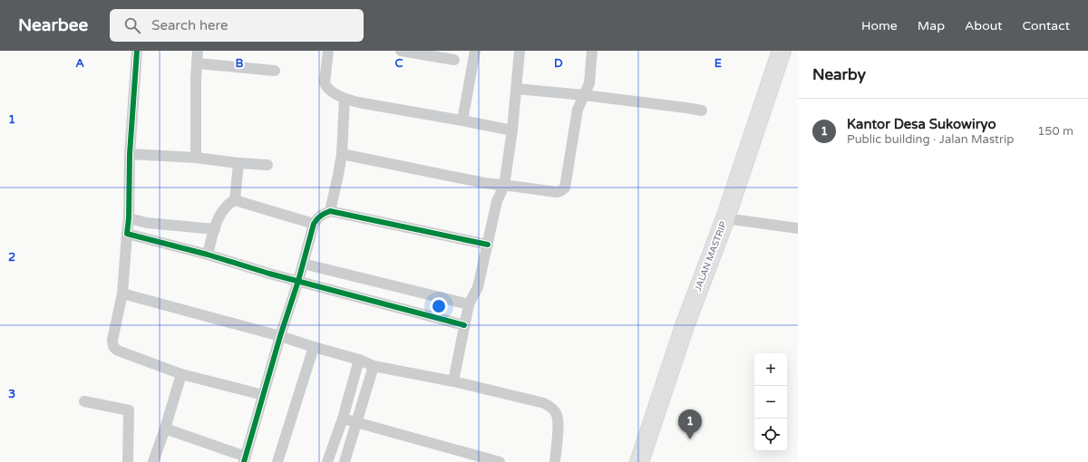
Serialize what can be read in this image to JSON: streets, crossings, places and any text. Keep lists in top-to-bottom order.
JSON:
{
  "streets": {
    "main road": ["JALAN MASTRIP"]
  },
  "page": {
    "header": "Nearbee",
    "search": "Search here",
    "nav": [
      "Home",
      "Map",
      "About",
      "Contact"
    ],
    "heading": "Nearby",
    "list": [
      {
        "mark": "1",
        "name": "Kantor Desa Sukowiryo",
        "note": "Public building · Jalan Mastrip",
        "value": "150 m"
      }
    ],
    "map_buttons": ["+", "−"],
    "pins": "1"
  },
  "grid": {
    "columns": [
      "A",
      "B",
      "C",
      "D",
      "E"
    ],
    "rows": ["1", "2", "3"]
  }
}
